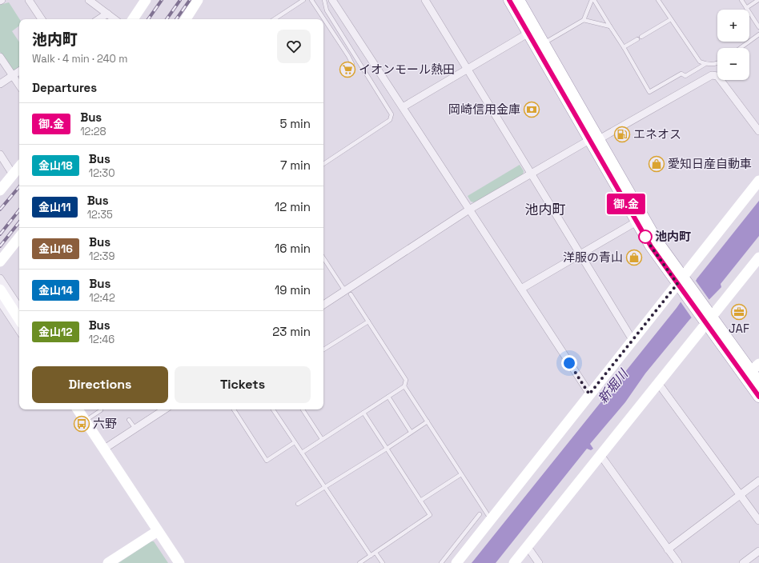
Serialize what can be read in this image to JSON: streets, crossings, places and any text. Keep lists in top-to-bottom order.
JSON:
{
  "districts": ["池内町"],
  "water": ["新堀川"],
  "places": {
    "supermarket": ["イオンモール熱田"],
    "bank": ["岡崎信用金庫"],
    "fuel station": ["エネオス"],
    "shop": ["愛知日産自動車", "洋服の青山"],
    "other": ["池内町"],
    "office": ["JAF"],
    "bus stop": ["六野"]
  },
  "lines": ["bus line 御.金"],
  "page": {
    "on_map": "御.金",
    "map_buttons": ["+", "−"],
    "heading": [
      ["池内町", "Walk · 4 min · 240 m"],
      "Departures"
    ],
    "list": [
      {
        "mark": "御.金",
        "name": "Bus",
        "note": "12:28",
        "value": "5 min"
      },
      {
        "mark": "金山18",
        "name": "Bus",
        "note": "12:30",
        "value": "7 min"
      },
      {
        "mark": "金山11",
        "name": "Bus",
        "note": "12:35",
        "value": "12 min"
      },
      {
        "mark": "金山16",
        "name": "Bus",
        "note": "12:39",
        "value": "16 min"
      },
      {
        "mark": "金山14",
        "name": "Bus",
        "note": "12:42",
        "value": "19 min"
      },
      {
        "mark": "金山12",
        "name": "Bus",
        "note": "12:46",
        "value": "23 min"
      }
    ],
    "buttons": ["Directions", "Tickets"]
  }
}
